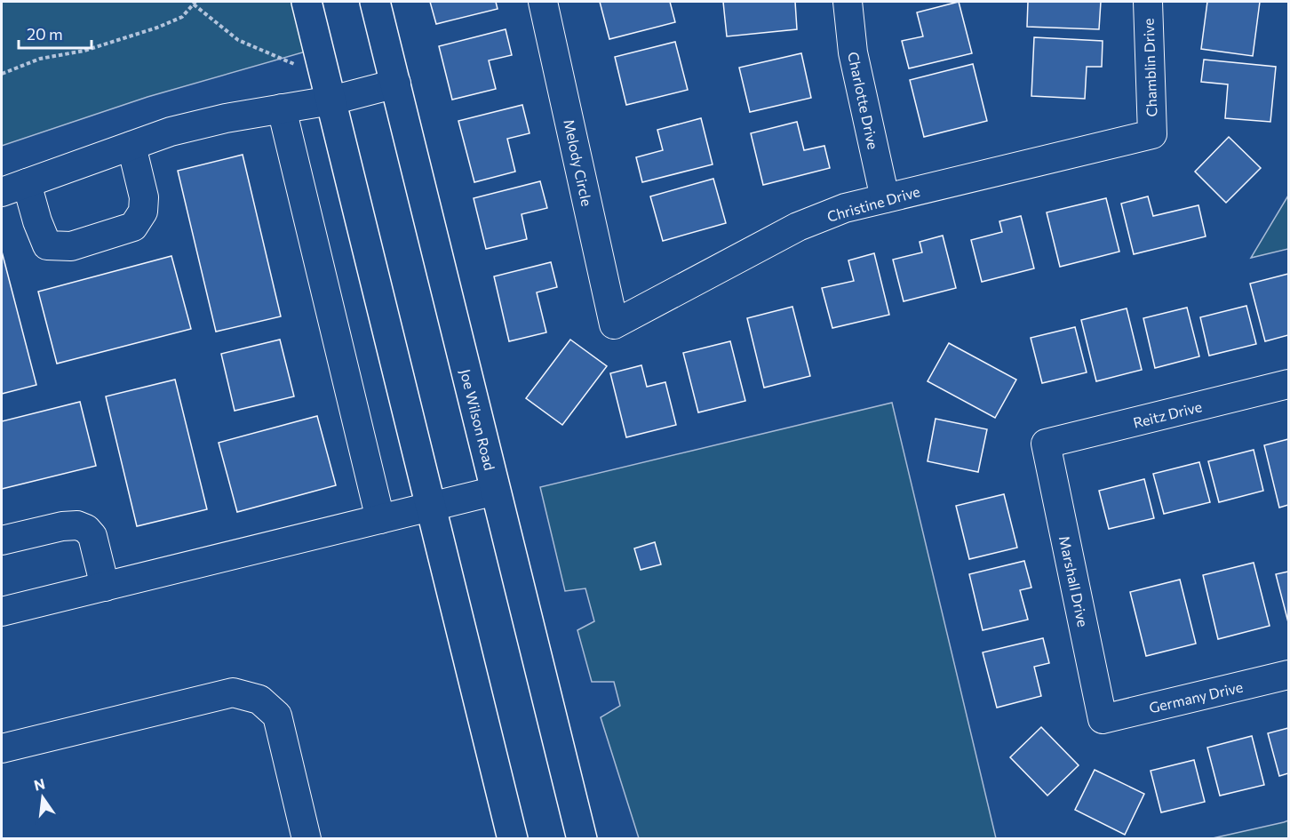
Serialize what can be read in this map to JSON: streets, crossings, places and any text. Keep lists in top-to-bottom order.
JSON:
{
  "streets": {
    "main road": ["Joe Wilson Road"],
    "street": [
      "Chamblin Drive",
      "Charlotte Drive",
      "Melody Circle",
      "Christine Drive",
      "Reitz Drive",
      "Marshall Drive",
      "Germany Drive"
    ]
  },
  "crossings": [
    ["Chamblin Drive", "Christine Drive"],
    ["Charlotte Drive", "Christine Drive"],
    ["Melody Circle", "Christine Drive"],
    ["Reitz Drive", "Marshall Drive"],
    ["Marshall Drive", "Germany Drive"]
  ],
  "scale_bar": "20 m",
  "north": "top"
}
